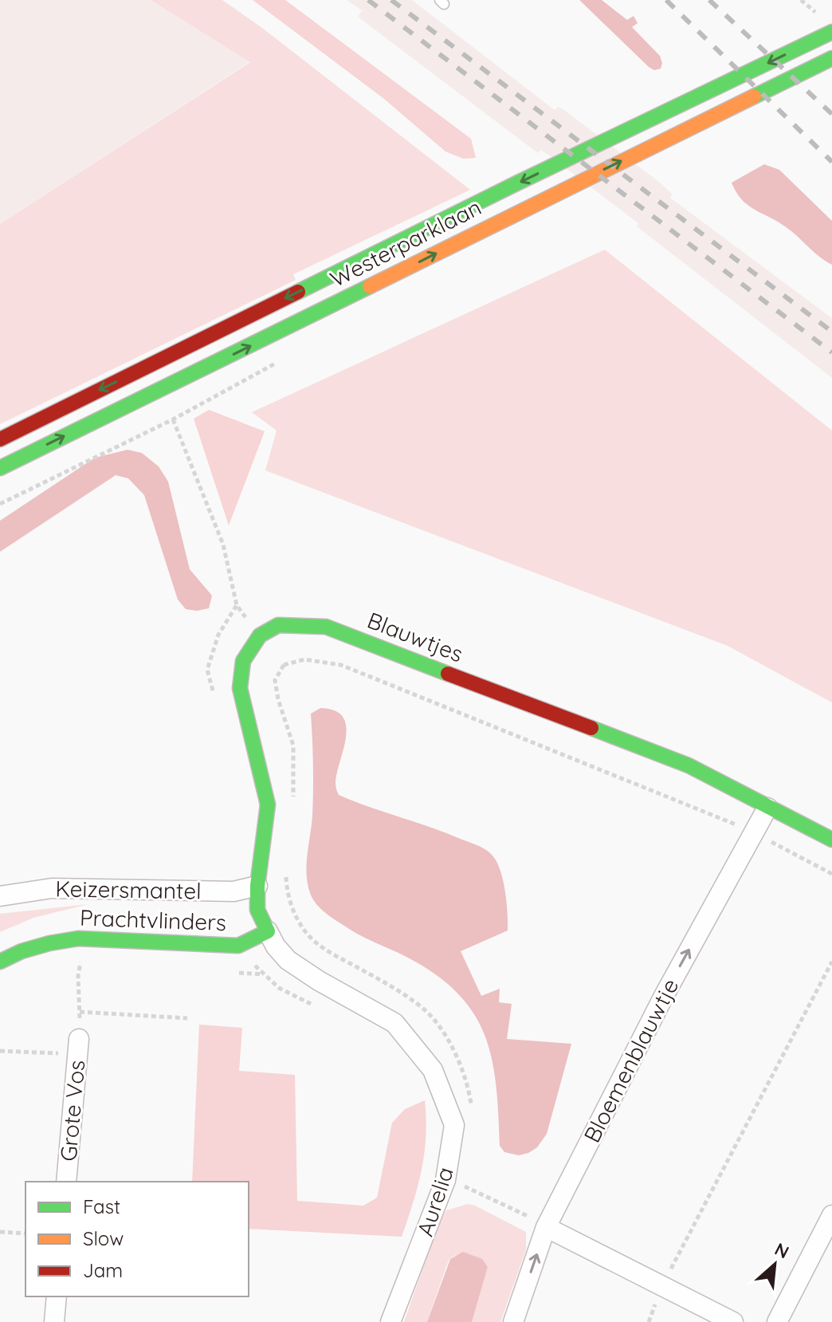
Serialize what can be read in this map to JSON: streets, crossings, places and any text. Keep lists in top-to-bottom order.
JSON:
{
  "streets": {
    "main road": ["Westerparklaan", "Blauwtjes", "Prachtvlinders"],
    "street": [
      "Keizersmantel",
      "Bloemenblauwtje",
      "Grote Vos",
      "Aurelia"
    ]
  },
  "crossings": [
    ["Blauwtjes", "Bloemenblauwtje"],
    ["Prachtvlinders", "Aurelia"]
  ],
  "one_way": ["Bloemenblauwtje"],
  "legend": ["Fast", "Slow", "Jam"],
  "north": "top right"
}
